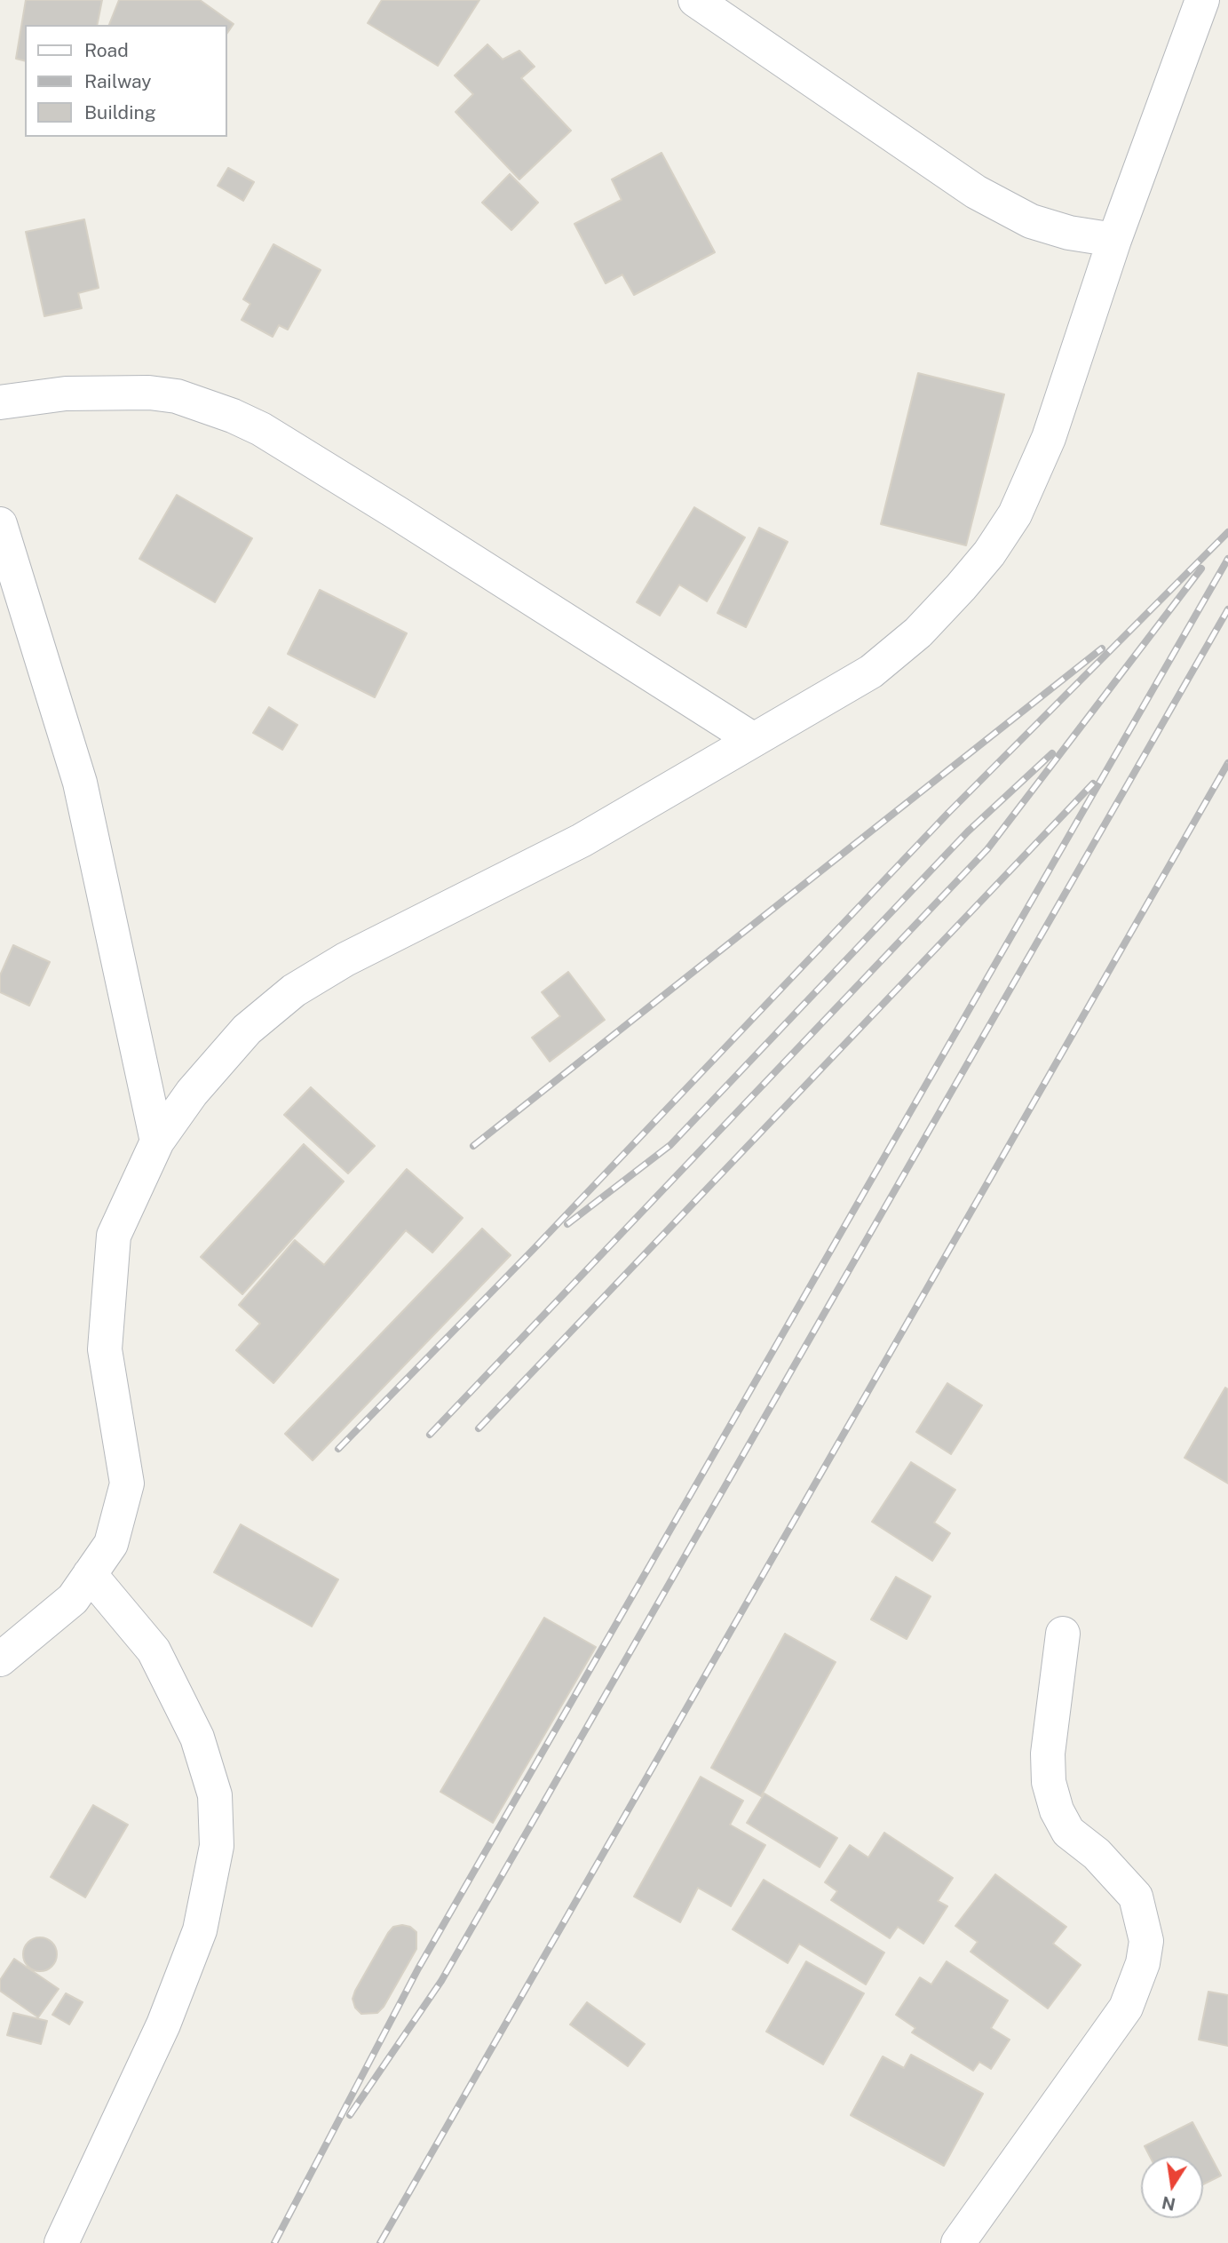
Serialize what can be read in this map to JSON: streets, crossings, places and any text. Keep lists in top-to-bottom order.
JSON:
{
  "legend": ["Road", "Railway", "Building"],
  "north": "bottom"
}
